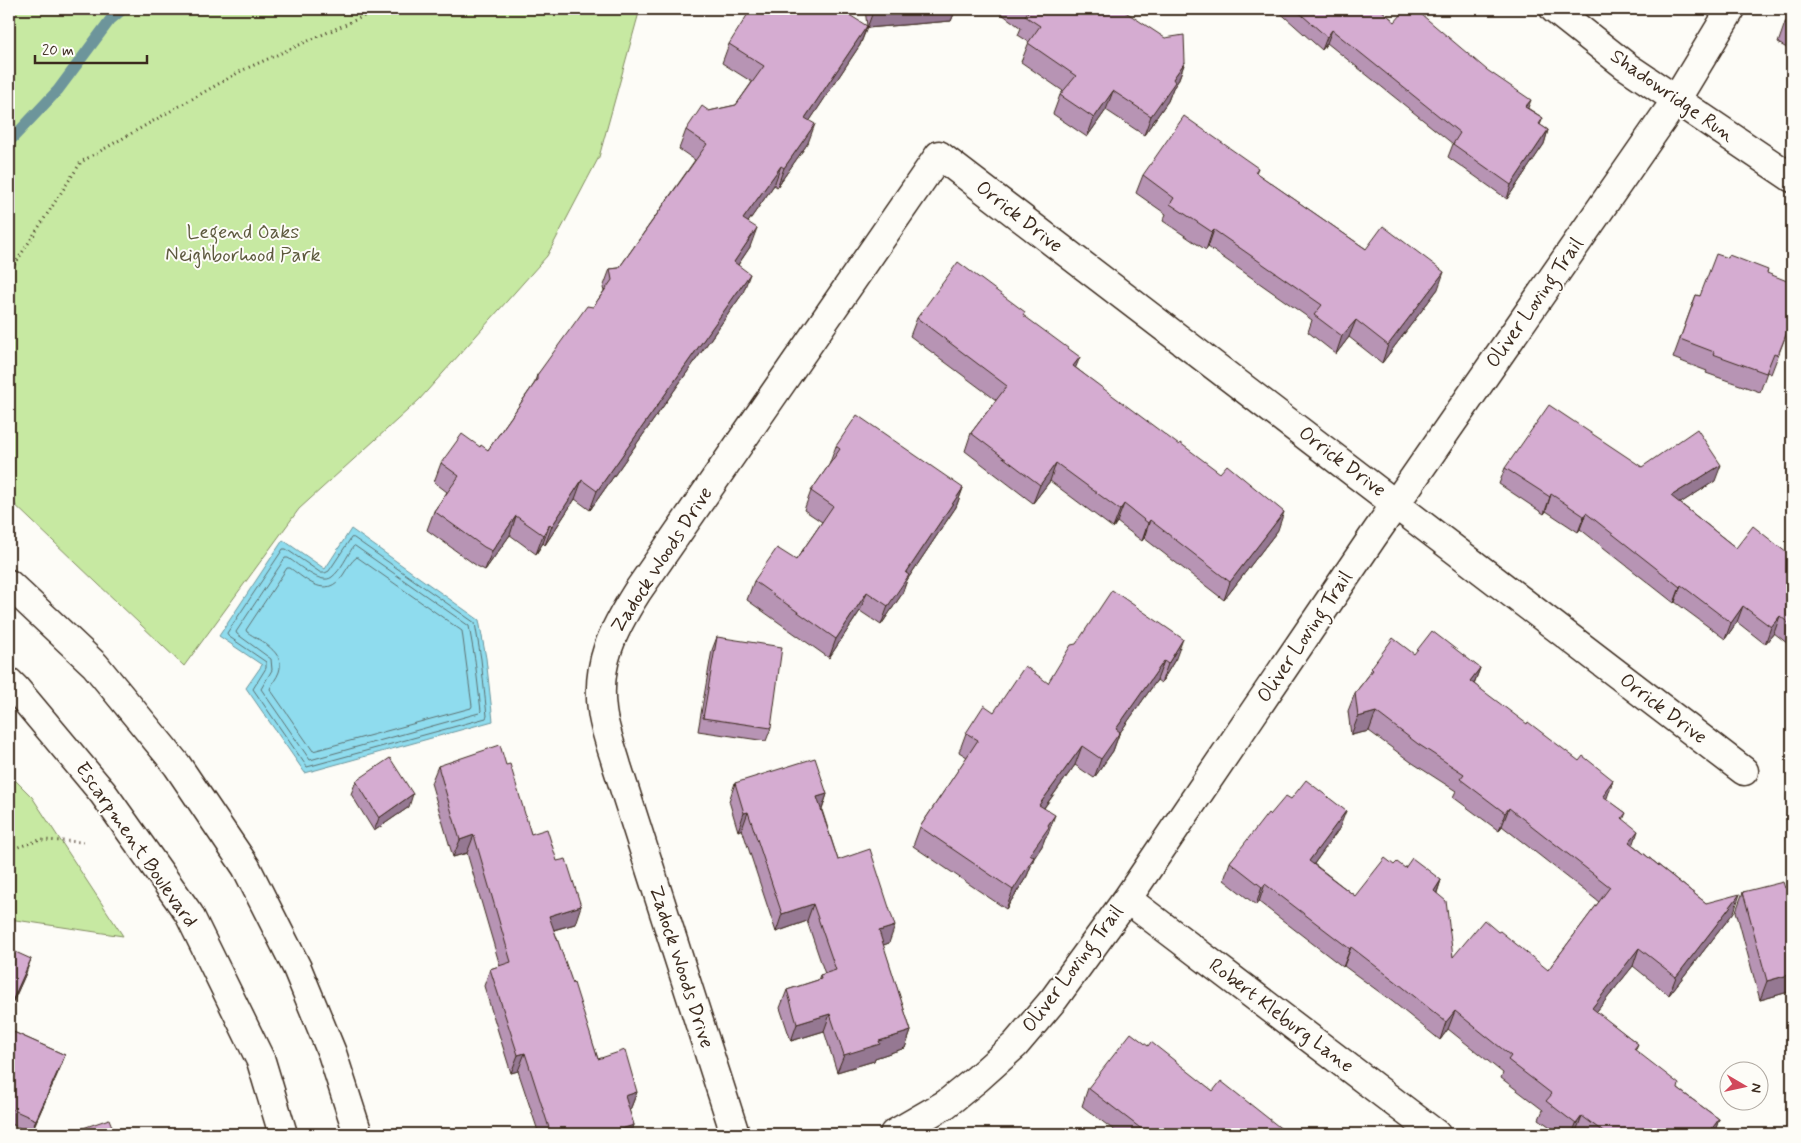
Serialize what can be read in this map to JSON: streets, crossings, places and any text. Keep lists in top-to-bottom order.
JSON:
{
  "streets": {
    "street": [
      "Shadowridge Run",
      "Orrick Drive",
      "Oliver Loving Trail",
      "Zadock Woods Drive",
      "Escarpment Boulevard",
      "Robert Kleburg Lane"
    ]
  },
  "crossings": [
    ["Shadowridge Run", "Oliver Loving Trail"],
    ["Orrick Drive", "Oliver Loving Trail"],
    ["Orrick Drive", "Zadock Woods Drive"],
    ["Oliver Loving Trail", "Robert Kleburg Lane"]
  ],
  "parks": ["Legend Oaks Neighborhood Park"],
  "scale_bar": "20 m",
  "north": "right"
}
